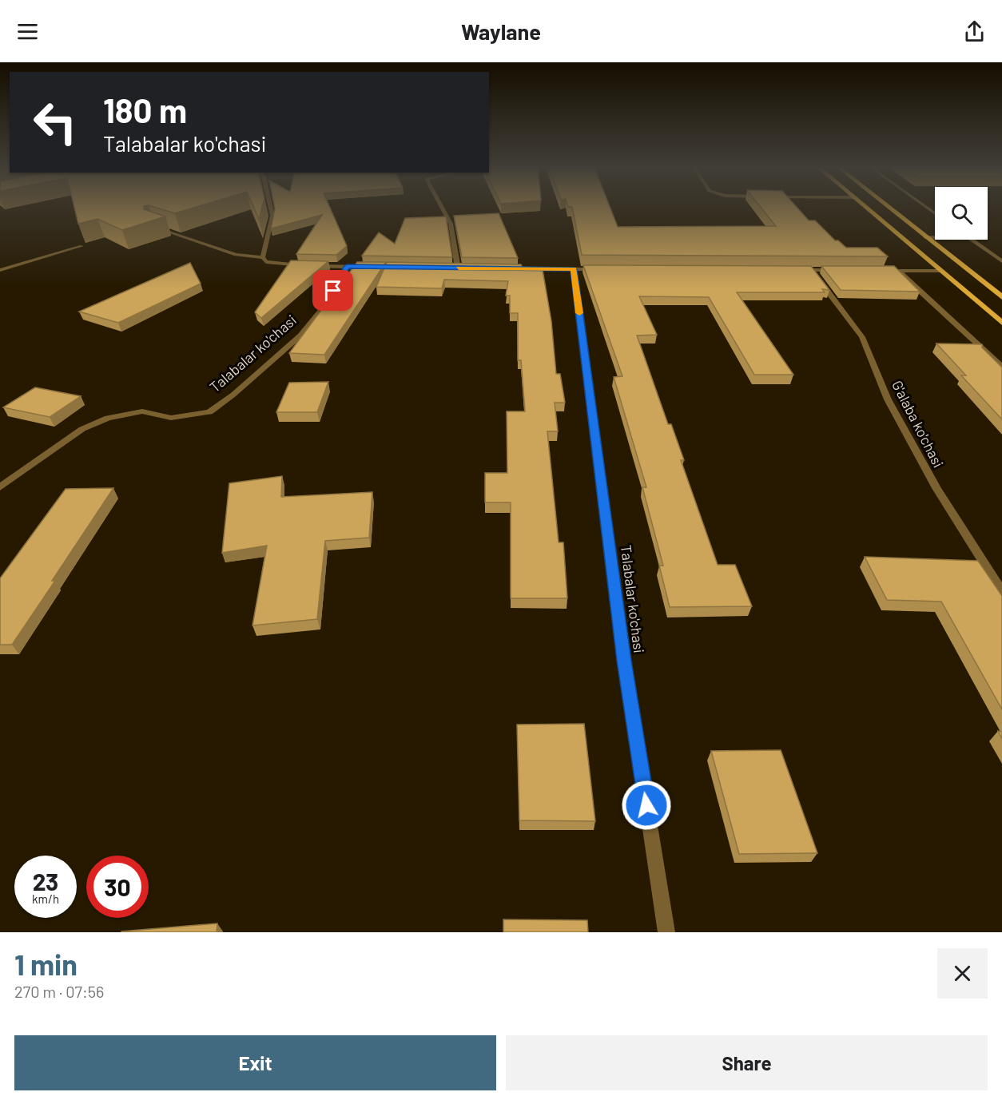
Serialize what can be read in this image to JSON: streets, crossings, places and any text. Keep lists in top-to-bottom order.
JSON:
{
  "streets": {
    "street": ["Talabalar ko'chasi", "G'alaba ko'chasi"]
  },
  "page": {
    "header": "Waylane",
    "turn": ["180 m", "Talabalar ko'chasi"],
    "speed": "23 km/h",
    "limit": "30",
    "heading": ["1 min", "270 m · 07:56"],
    "buttons": ["Exit", "Share"]
  }
}
